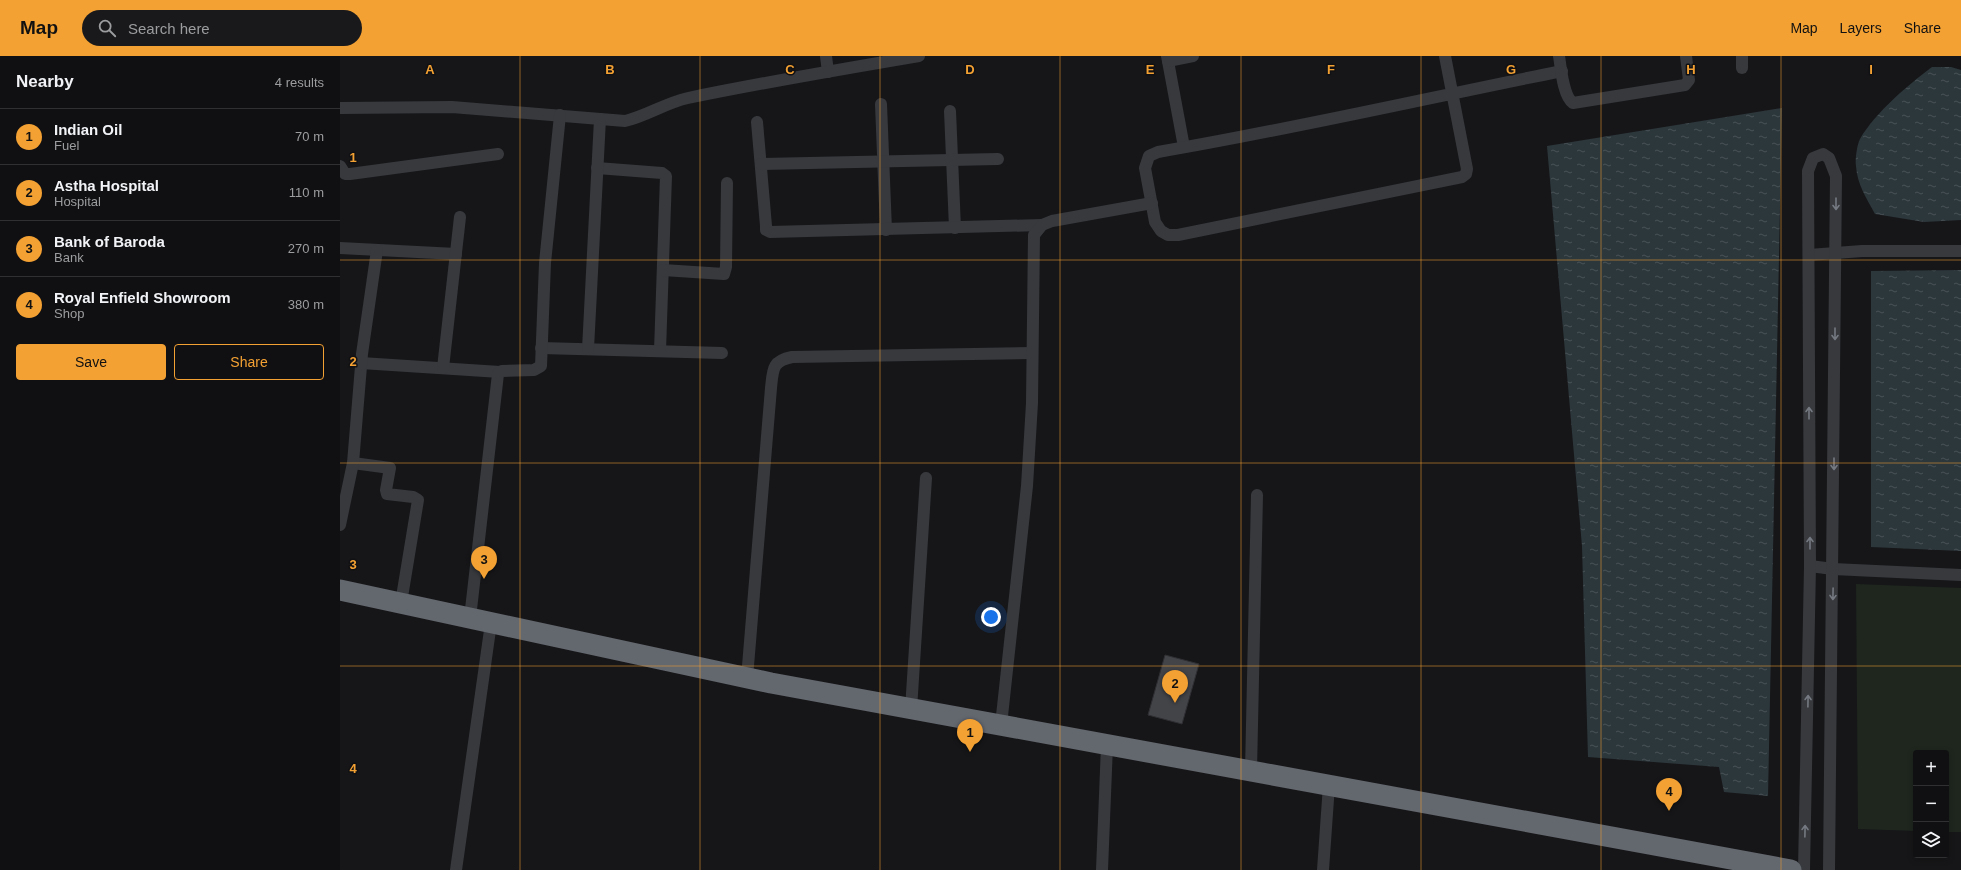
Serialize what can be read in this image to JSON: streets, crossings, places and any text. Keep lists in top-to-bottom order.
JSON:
{
  "page": {
    "header": "Map",
    "search": "Search here",
    "nav": ["Map", "Layers", "Share"],
    "heading": ["Nearby", "4 results"],
    "list": [
      {
        "mark": "1",
        "name": "Indian Oil",
        "note": "Fuel",
        "value": "70 m"
      },
      {
        "mark": "2",
        "name": "Astha Hospital",
        "note": "Hospital",
        "value": "110 m"
      },
      {
        "mark": "3",
        "name": "Bank of Baroda",
        "note": "Bank",
        "value": "270 m"
      },
      {
        "mark": "4",
        "name": "Royal Enfield Showroom",
        "note": "Shop",
        "value": "380 m"
      }
    ],
    "buttons": ["Save", "Share"],
    "pins": [
      "3",
      "2",
      "1",
      "4"
    ],
    "map_buttons": ["+", "−"]
  },
  "grid": {
    "columns": [
      "A",
      "B",
      "C",
      "D",
      "E",
      "F",
      "G",
      "H",
      "I"
    ],
    "rows": [
      "1",
      "2",
      "3",
      "4"
    ]
  }
}
